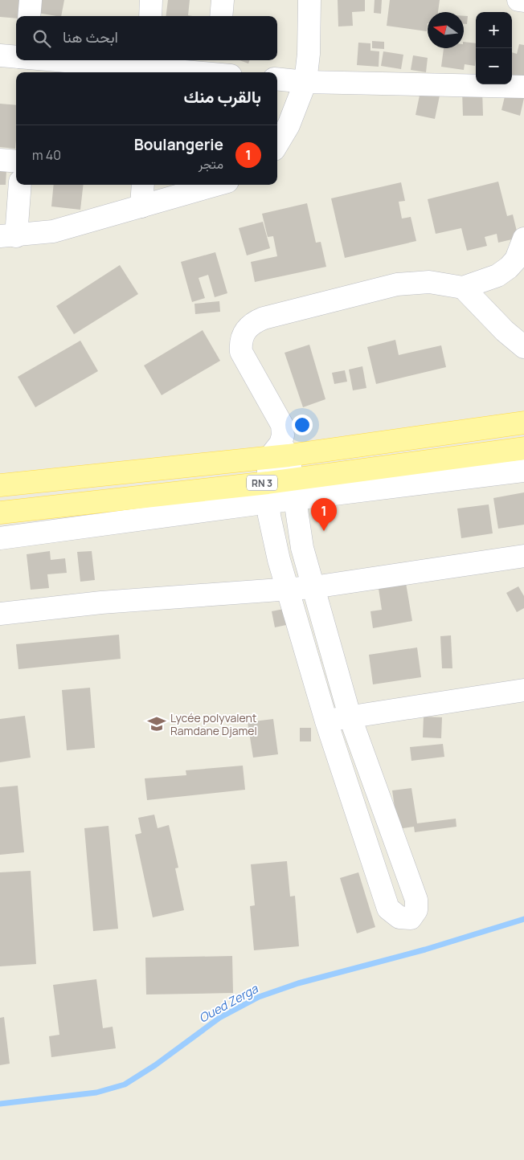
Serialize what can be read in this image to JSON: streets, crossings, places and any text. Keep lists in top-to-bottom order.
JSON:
{
  "streets": {
    "main road": ["RN 3"]
  },
  "water": ["Oued Zerga"],
  "places": {
    "school or university": ["Lycée polyvalent Ramdane Djamel"]
  },
  "north": "left",
  "page": {
    "map_buttons": ["+", "−"],
    "search": "ابحث هنا",
    "heading": "بالقرب منك",
    "list": [
      {
        "mark": "1",
        "name": "Boulangerie",
        "note": "متجر",
        "value": "40 m"
      }
    ],
    "pins": "1"
  }
}
